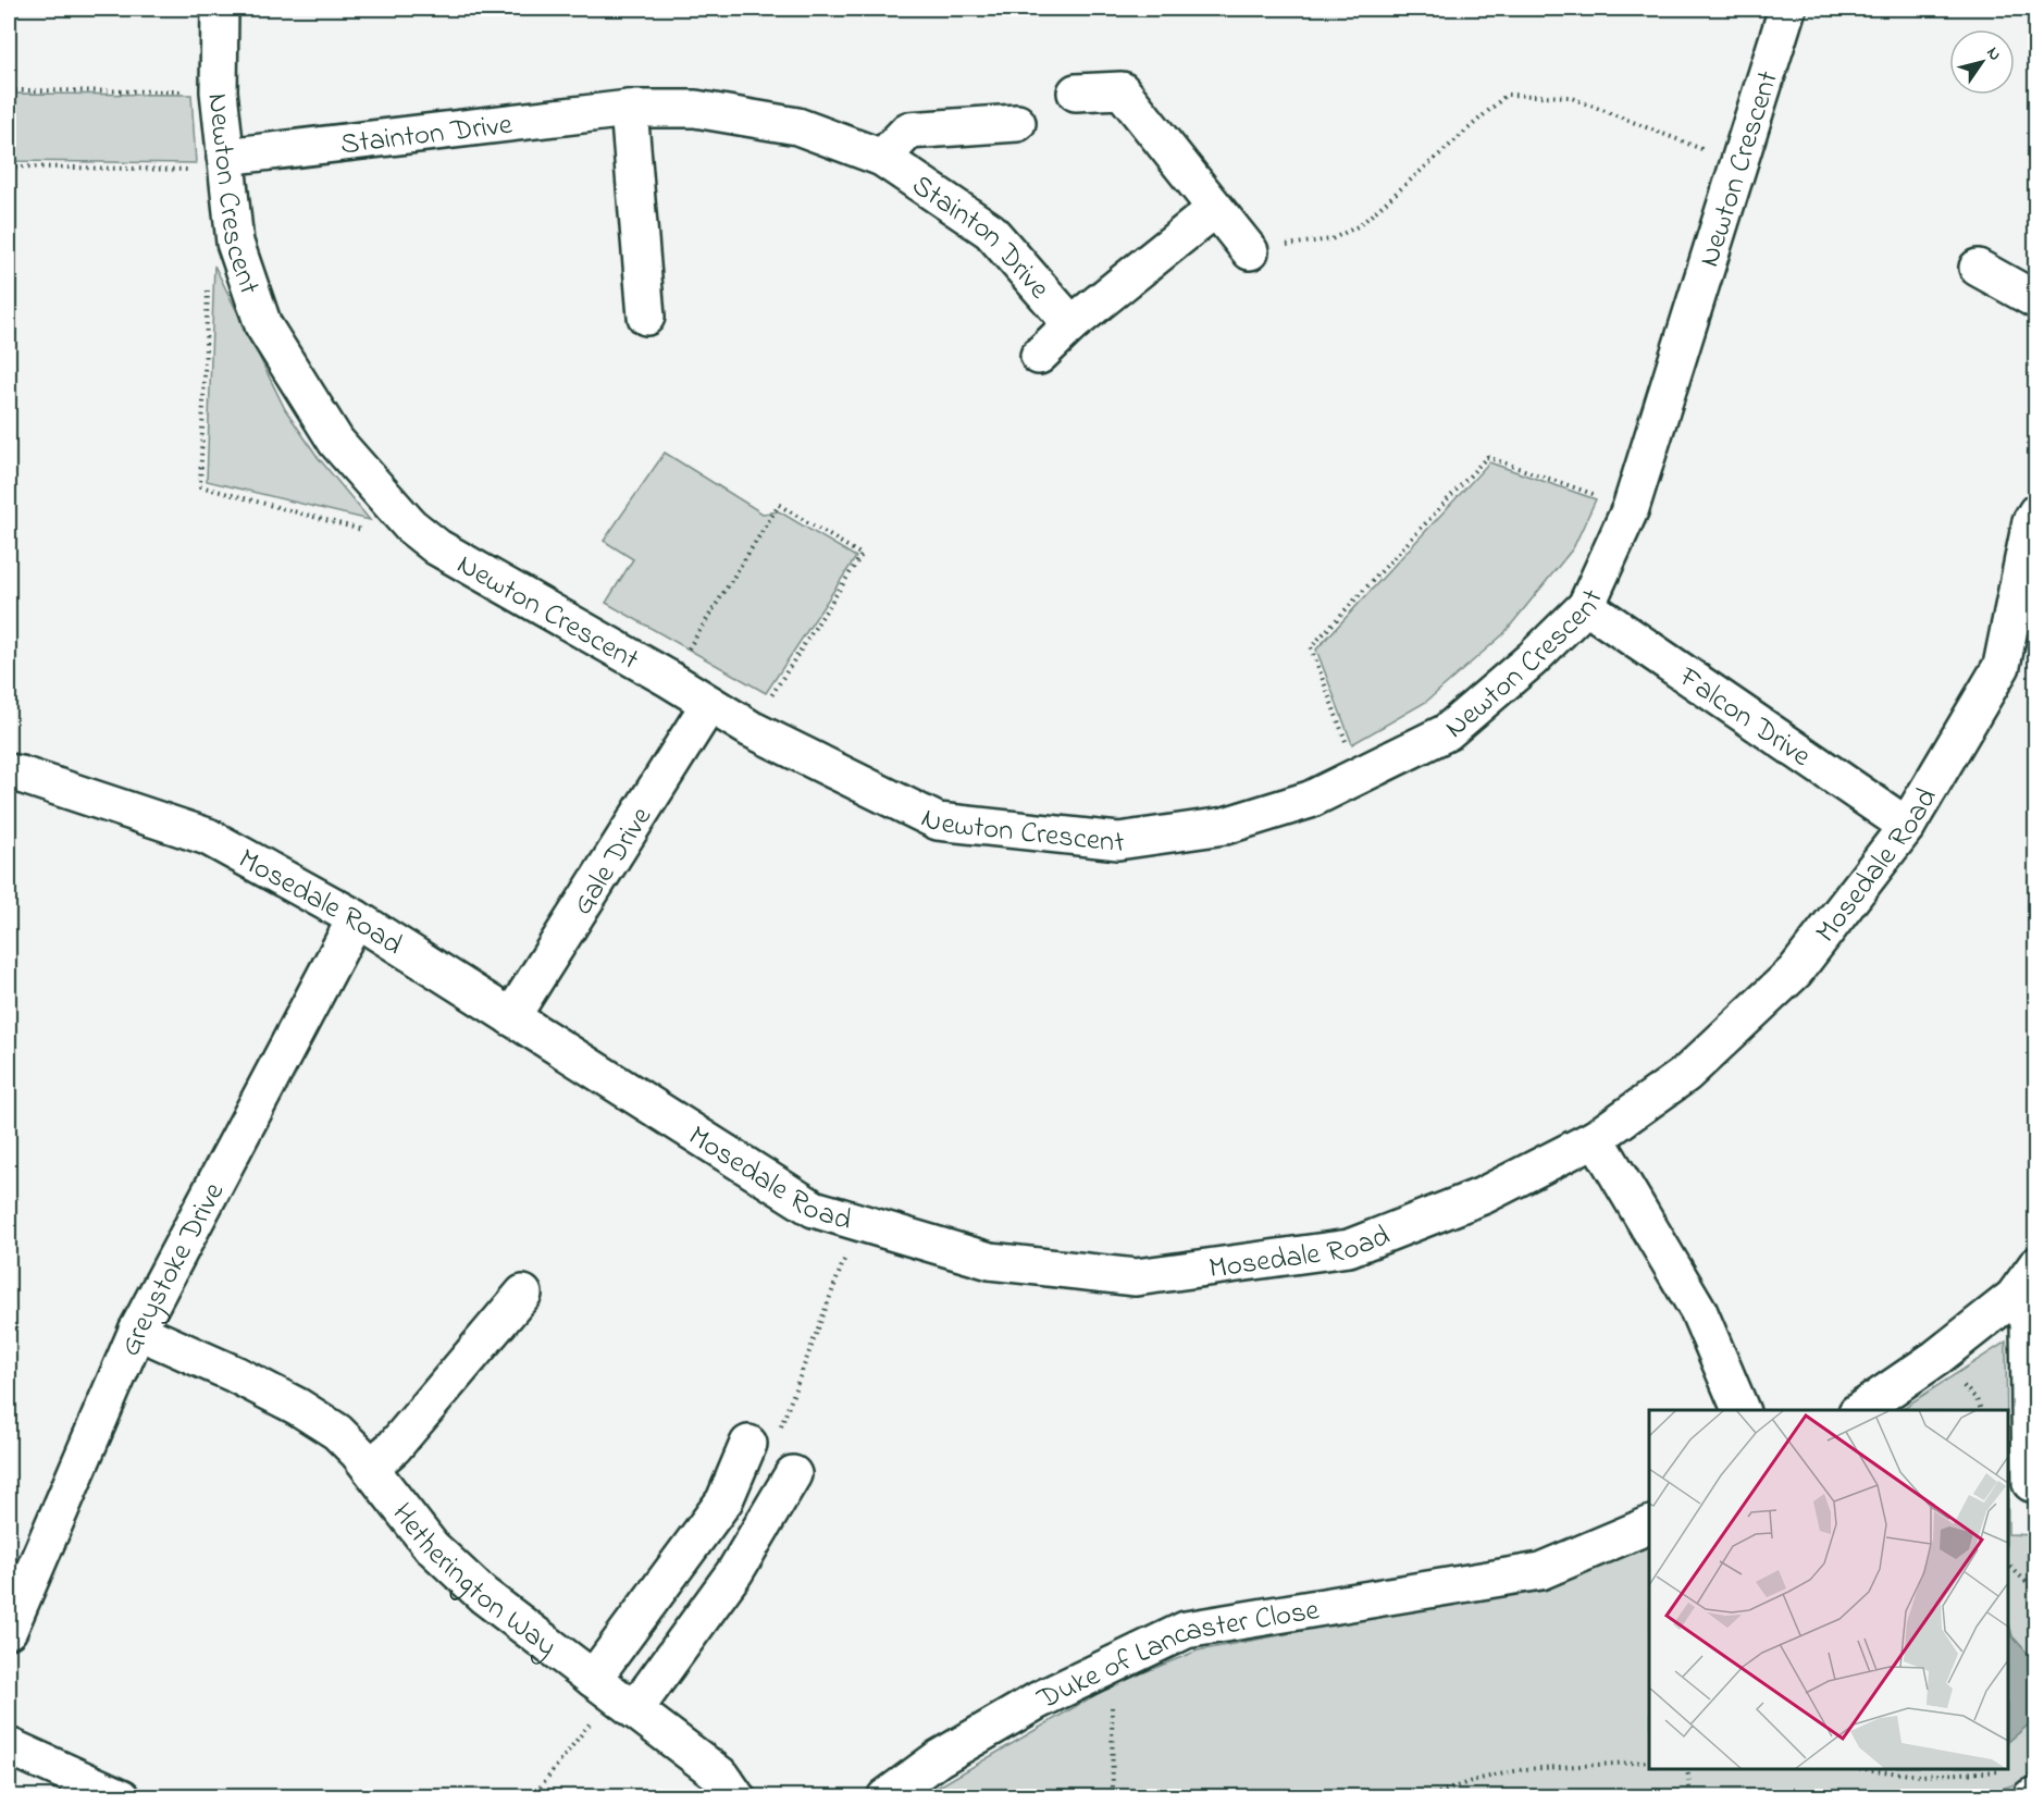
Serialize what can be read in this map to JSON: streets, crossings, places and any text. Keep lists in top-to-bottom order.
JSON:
{
  "streets": {
    "street": [
      "Stainton Drive",
      "Newton Crescent",
      "Falcon Drive",
      "Gale Drive",
      "Mosedale Road",
      "Greystoke Drive",
      "Hetherington Way",
      "Duke of Lancaster Close"
    ]
  },
  "crossings": [
    ["Stainton Drive", "Newton Crescent"],
    ["Newton Crescent", "Falcon Drive"],
    ["Newton Crescent", "Gale Drive"],
    ["Falcon Drive", "Mosedale Road"],
    ["Gale Drive", "Mosedale Road"],
    ["Mosedale Road", "Greystoke Drive"],
    ["Greystoke Drive", "Hetherington Way"]
  ],
  "north": "top right"
}
